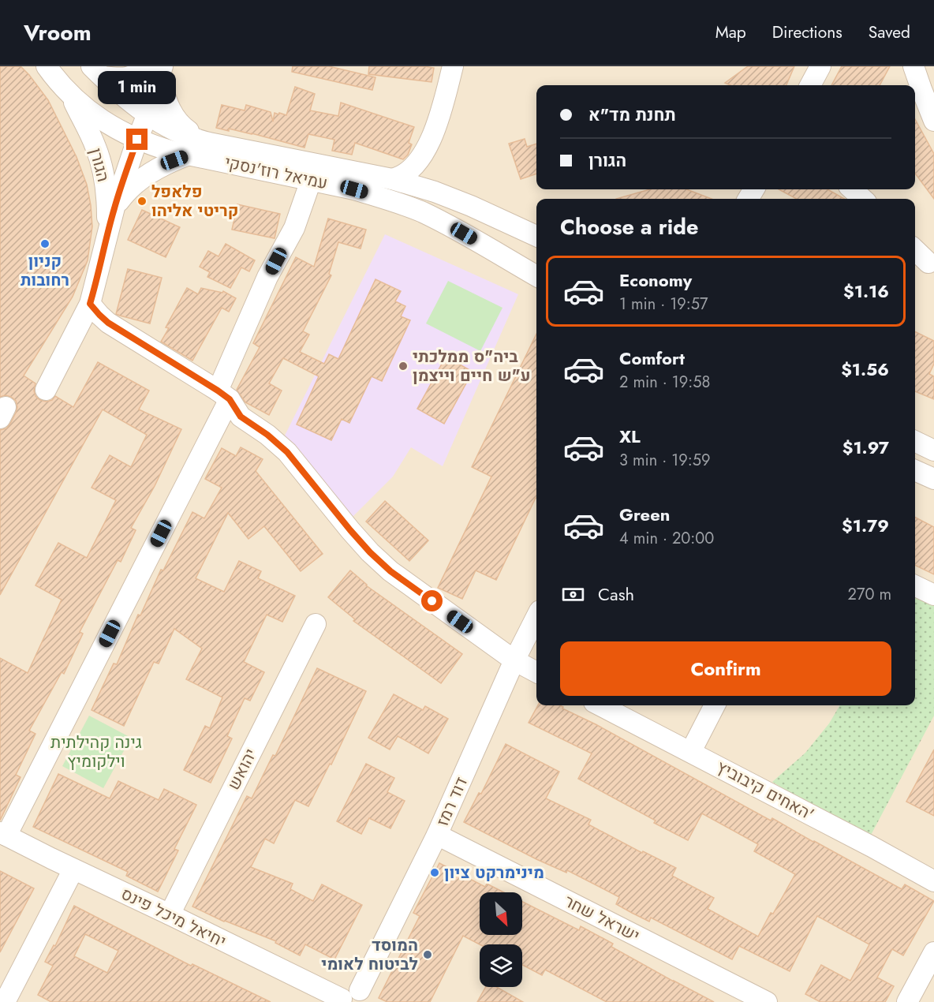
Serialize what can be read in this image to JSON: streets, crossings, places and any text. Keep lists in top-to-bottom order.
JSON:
{
  "streets": {
    "street": [
      "הגורן",
      "עמיאל רוז'נסקי",
      "יהואש",
      "האחים קיבוביץ'",
      "דוד רמז",
      "יחיאל מיכל פינס",
      "ישראל שחר"
    ]
  },
  "crossings": [
    ["הגורן", "עמיאל רוז'נסקי"],
    ["יהואש", "יחיאל מיכל פינס"],
    ["דוד רמז", "ישראל שחר"]
  ],
  "parks": ["גינה קהילתית וילקומיץ"],
  "places": [
    "פלאפל קריטי אליהו",
    "קניון רחובות",
    "ביה\"ס ממלכתי ע\"ש חיים וייצמן",
    "מינימרקט ציון",
    "המוסד לביטוח לאומי"
  ],
  "north": "bottom right",
  "page": {
    "header": "Vroom",
    "nav": ["Map", "Directions", "Saved"],
    "bubble": "1 min",
    "banner": ["תחנת מד\"א", "הגורן"],
    "heading": "Choose a ride",
    "list": [
      {
        "name": "Economy",
        "note": "1 min · 19:57",
        "value": "$1.16"
      },
      {
        "name": "Comfort",
        "note": "2 min · 19:58",
        "value": "$1.56"
      },
      {
        "name": "XL",
        "note": "3 min · 19:59",
        "value": "$1.97"
      },
      {
        "name": "Green",
        "note": "4 min · 20:00",
        "value": "$1.79"
      }
    ],
    "pay": ["Cash", "270 m"],
    "buttons": "Confirm"
  }
}
